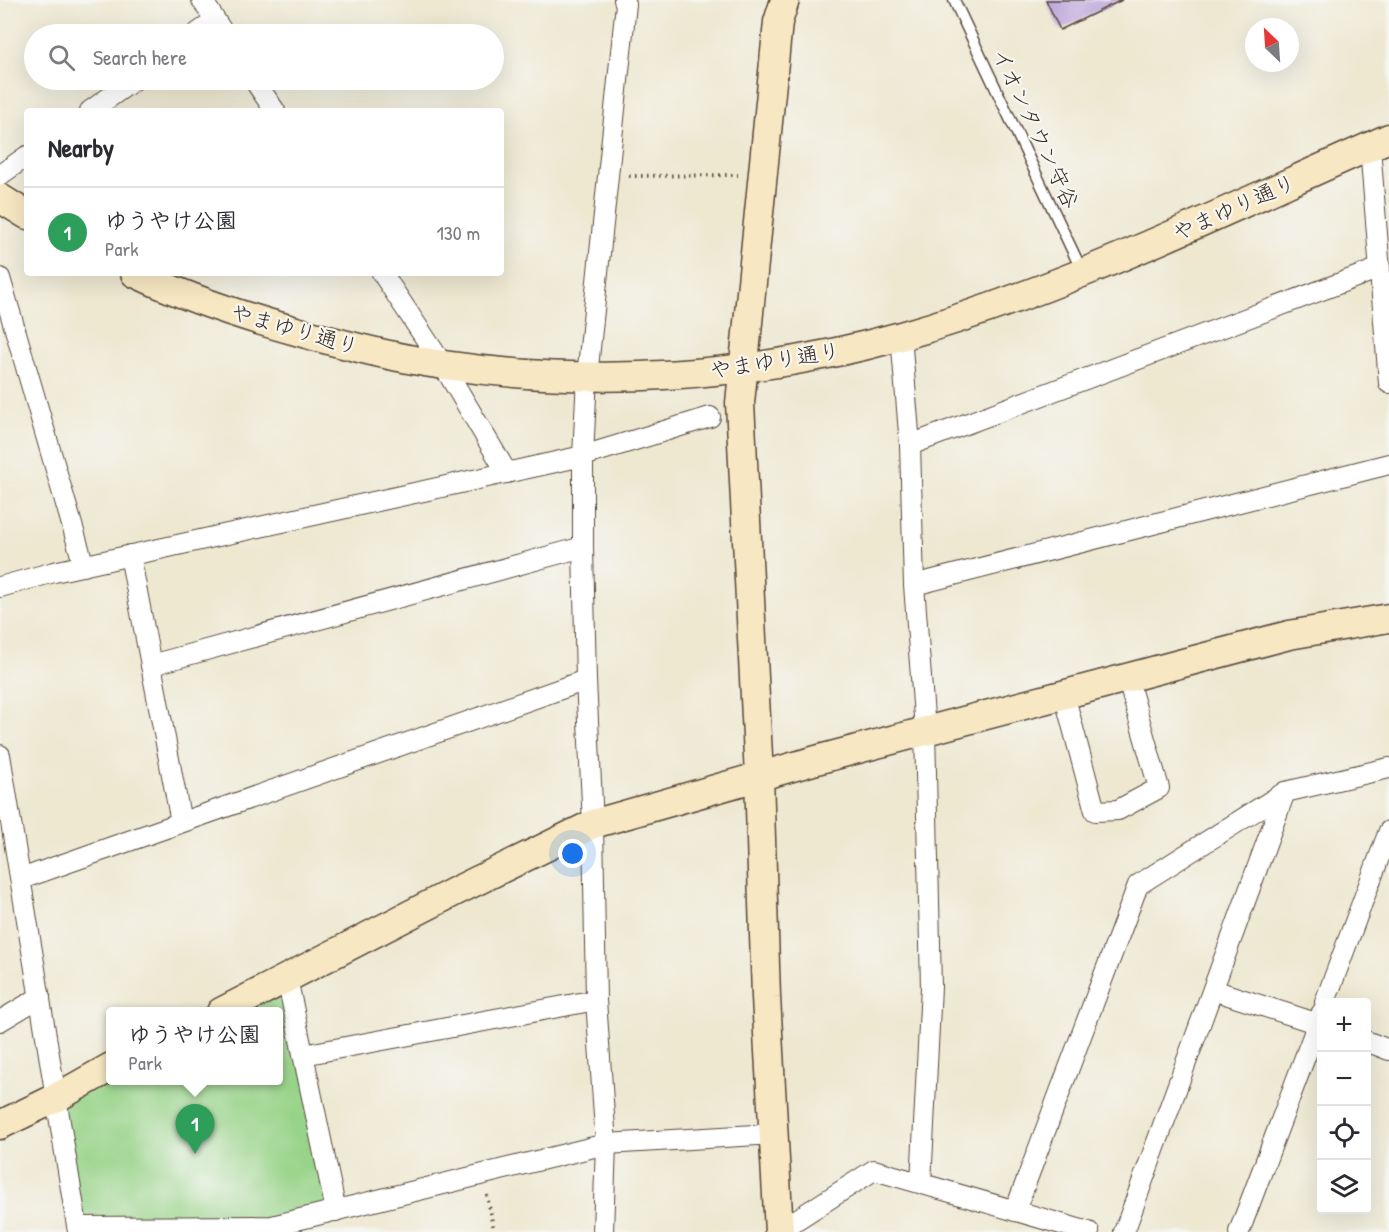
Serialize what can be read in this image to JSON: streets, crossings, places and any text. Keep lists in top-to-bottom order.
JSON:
{
  "streets": {
    "street": ["やまゆり通り"],
    "lane": ["イオンタウン守谷"]
  },
  "crossings": [
    ["イオンタウン守谷", "やまゆり通り"]
  ],
  "north": "top left",
  "page": {
    "search": "Search here",
    "heading": "Nearby",
    "list": [
      {
        "mark": "1",
        "name": "ゆうやけ公園",
        "note": "Park",
        "value": "130 m"
      }
    ],
    "map_buttons": ["+", "−"],
    "popup": ["ゆうやけ公園", "Park"],
    "pins": "1"
  }
}
